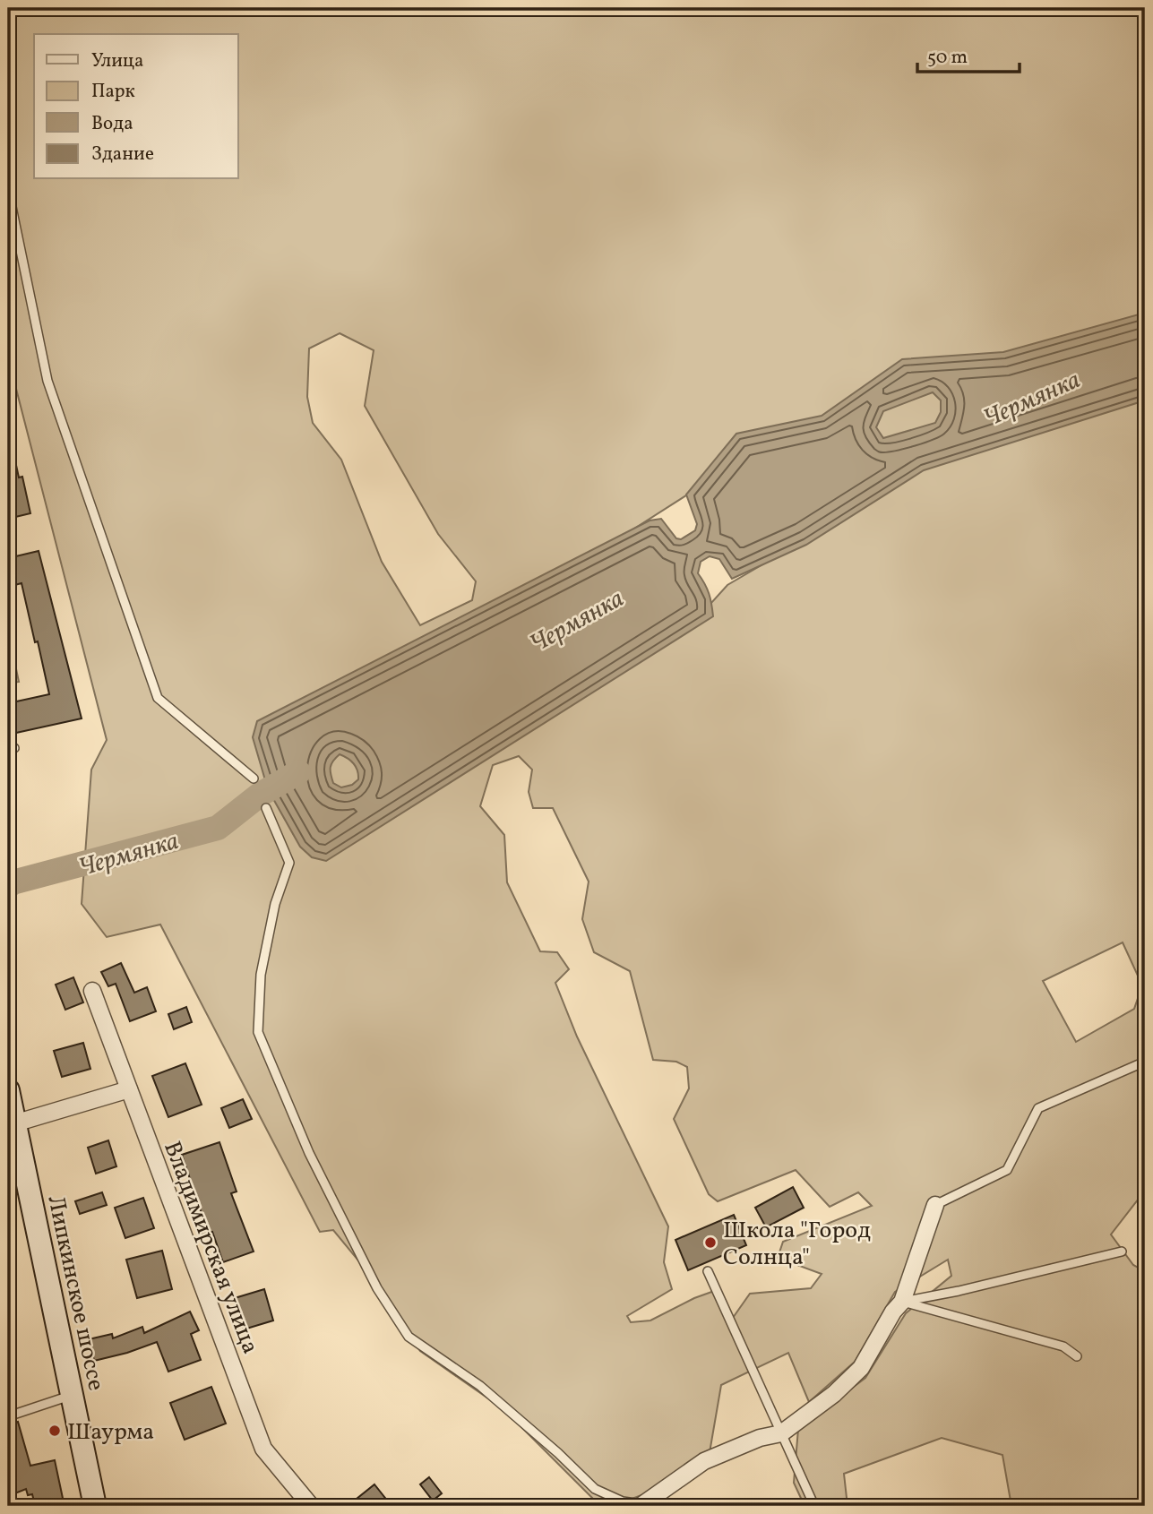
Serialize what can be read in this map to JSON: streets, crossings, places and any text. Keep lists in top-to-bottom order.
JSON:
{
  "streets": {
    "street": ["Владимирская улица", "Липкинское шоссе"]
  },
  "water": ["Чермянка"],
  "places": ["Школа \"Город Cолнца\"", "Шаурма"],
  "legend": [
    "Улица",
    "Парк",
    "Вода",
    "Здание"
  ],
  "scale_bar": "50 m"
}
